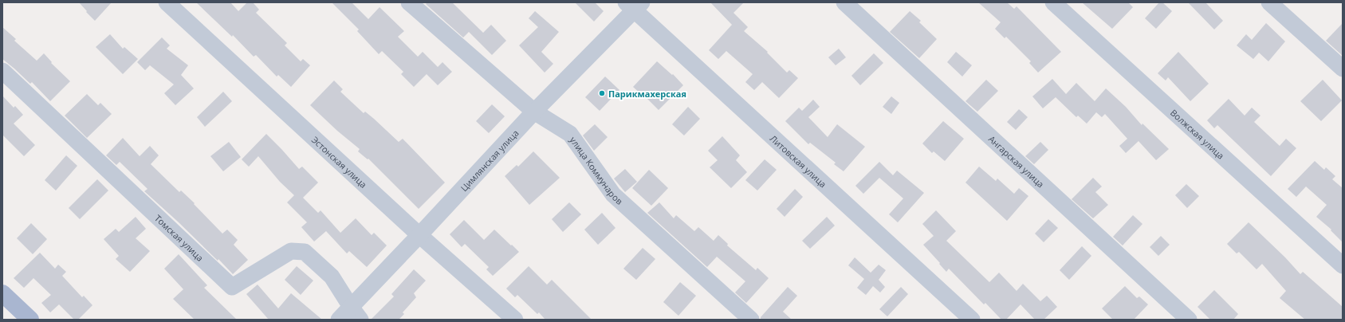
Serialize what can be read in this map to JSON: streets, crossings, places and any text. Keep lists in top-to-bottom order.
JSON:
{
  "streets": {
    "street": [
      "Волжская улица",
      "Цимлянская улица",
      "Литовская улица",
      "Ангарская улица",
      "Эстонская улица",
      "улица Коммунаров",
      "Томская улица"
    ]
  },
  "crossings": [
    ["Цимлянская улица", "Литовская улица"],
    ["Цимлянская улица", "Эстонская улица"],
    ["Цимлянская улица", "улица Коммунаров"],
    ["Цимлянская улица", "Томская улица"]
  ],
  "places": ["Парикмахерская"]
}
